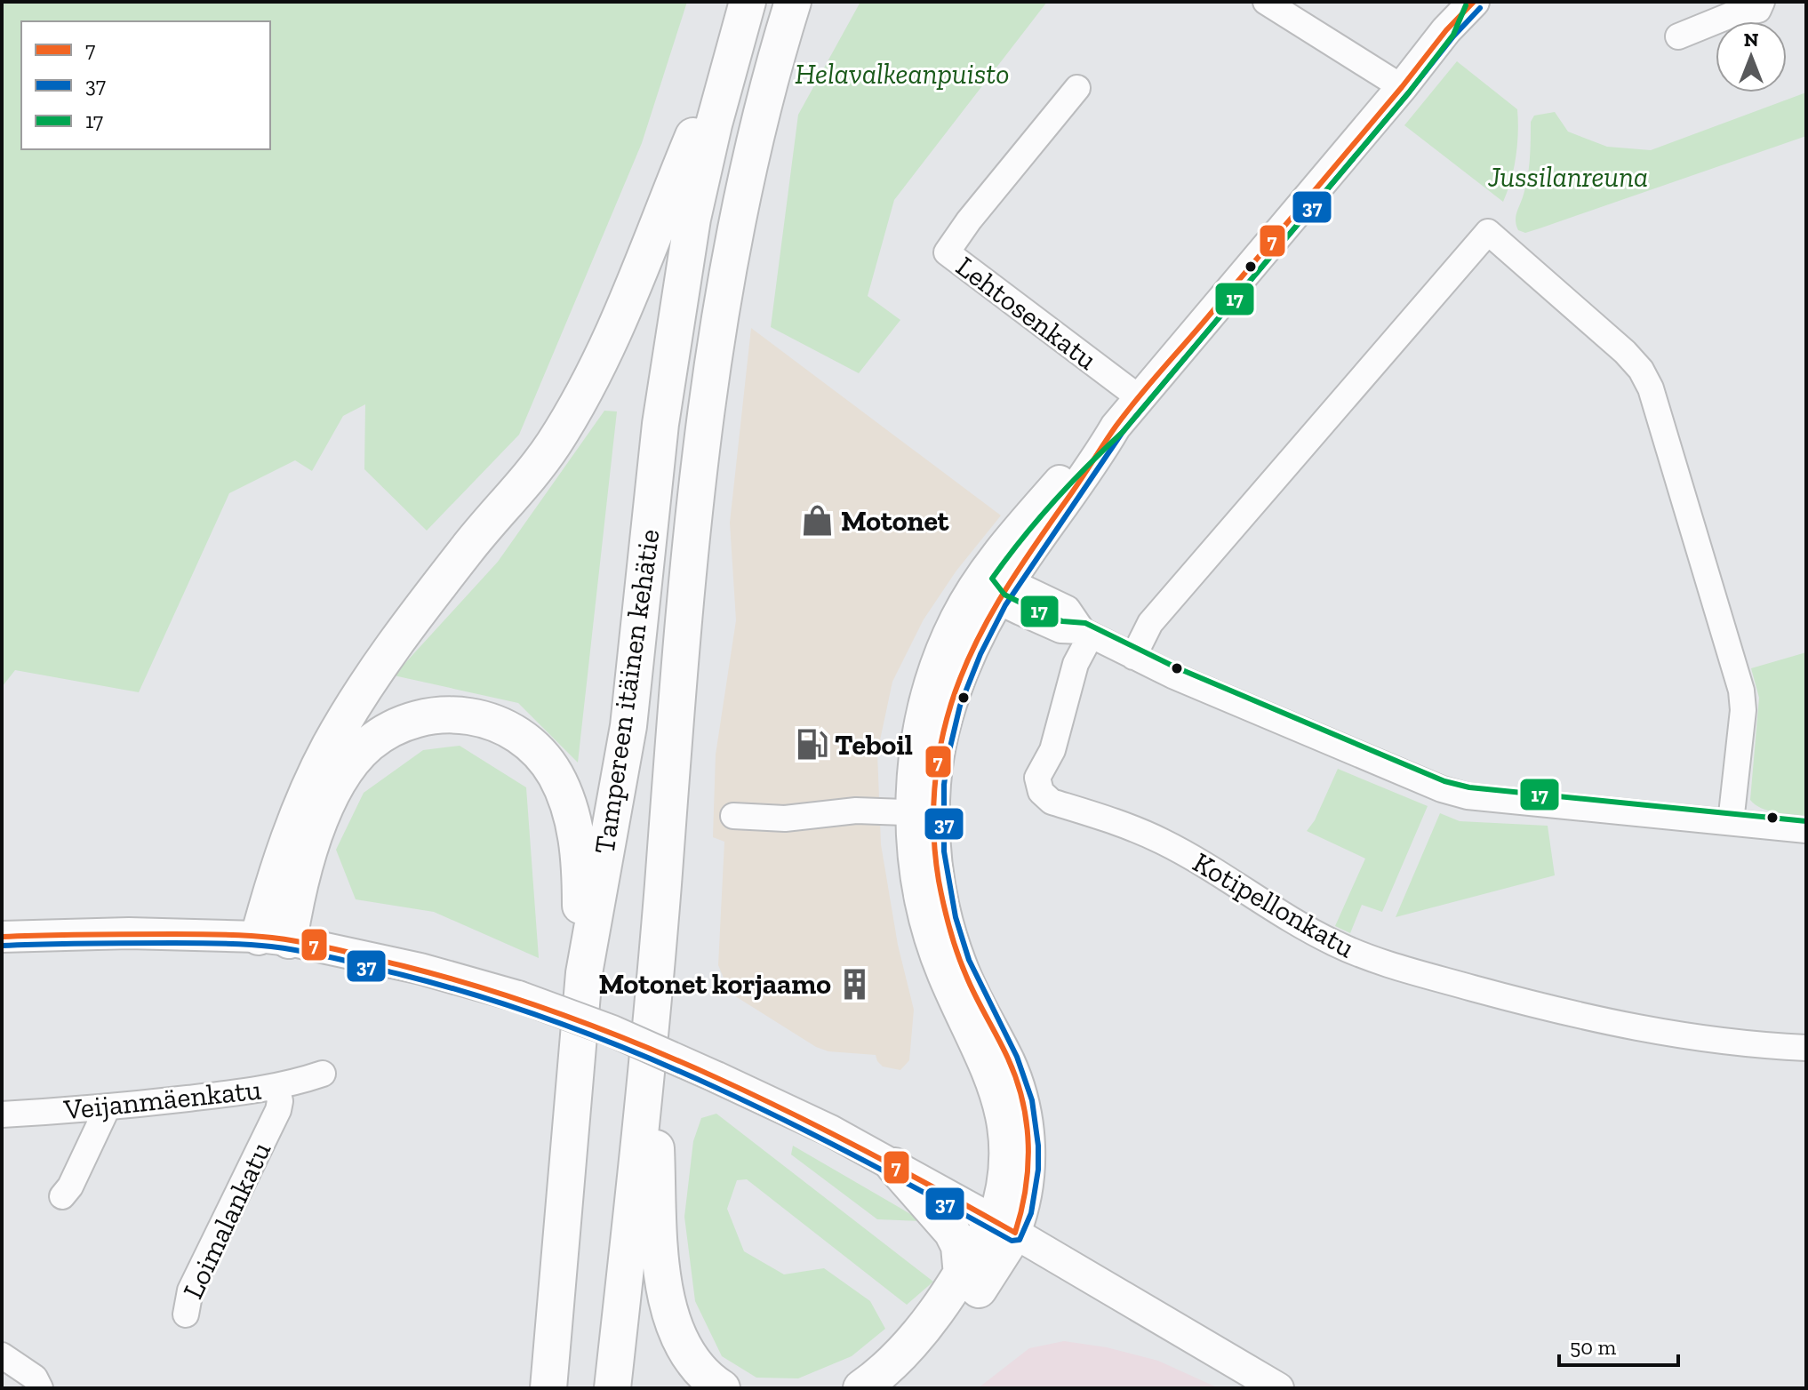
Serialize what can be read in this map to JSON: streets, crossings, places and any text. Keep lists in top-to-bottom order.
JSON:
{
  "streets": {
    "highway": ["Tampereen itäinen kehätie"],
    "street": [
      "Lehtosenkatu",
      "Kotipellonkatu",
      "Veijanmäenkatu",
      "Loimalankatu"
    ]
  },
  "crossings": [
    ["Veijanmäenkatu", "Loimalankatu"]
  ],
  "parks": ["Helavalkeanpuisto", "Jussilanreuna"],
  "places": {
    "shop": ["Motonet"],
    "fuel station": ["Teboil"],
    "building": ["Motonet korjaamo"]
  },
  "lines": ["transit line 7", "transit line 17", "transit line 37"],
  "legend": ["7", "37", "17"],
  "scale_bar": "50 m",
  "north": "top"
}
